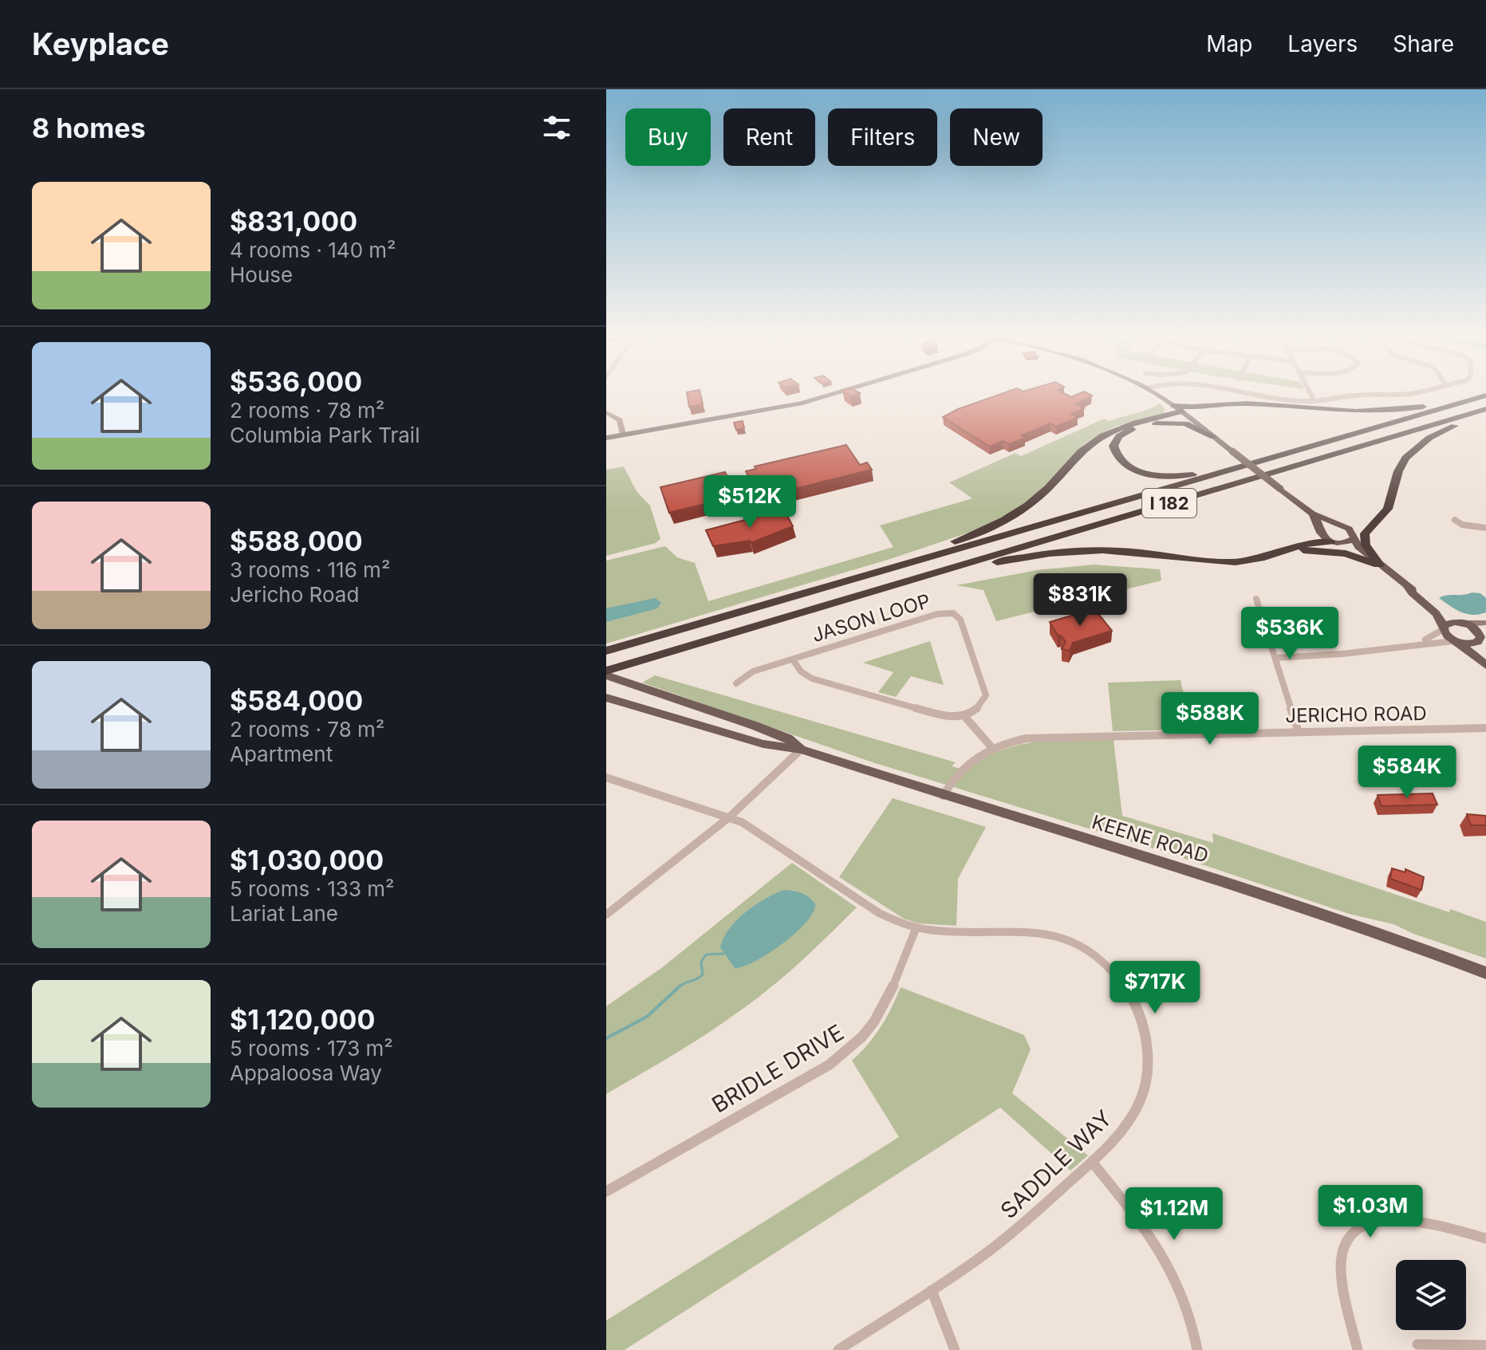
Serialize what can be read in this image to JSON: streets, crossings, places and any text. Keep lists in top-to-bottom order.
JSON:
{
  "streets": {
    "highway": ["I 182"],
    "main road": ["KEENE ROAD"],
    "street": [
      "JASON LOOP",
      "JERICHO ROAD",
      "BRIDLE DRIVE",
      "SADDLE WAY"
    ]
  },
  "crossings": [
    ["JERICHO ROAD", "KEENE ROAD"],
    ["BRIDLE DRIVE", "SADDLE WAY"]
  ],
  "page": {
    "header": "Keyplace",
    "nav": ["Map", "Layers", "Share"],
    "heading": "8 homes",
    "chip": [
      "Buy",
      "Rent",
      "Filters",
      "New"
    ],
    "list": [
      {
        "name": "$831,000",
        "note": "4 rooms · 140 m² · House"
      },
      {
        "name": "$536,000",
        "note": "2 rooms · 78 m² · Columbia Park Trail"
      },
      {
        "name": "$588,000",
        "note": "3 rooms · 116 m² · Jericho Road"
      },
      {
        "name": "$584,000",
        "note": "2 rooms · 78 m² · Apartment"
      },
      {
        "name": "$1,030,000",
        "note": "5 rooms · 133 m² · Lariat Lane"
      },
      {
        "name": "$1,120,000",
        "note": "5 rooms · 173 m² · Appaloosa Way"
      }
    ],
    "price": [
      "$512K",
      "$831K",
      "$536K",
      "$588K",
      "$584K",
      "$717K",
      "$1.03M",
      "$1.12M"
    ]
  }
}
